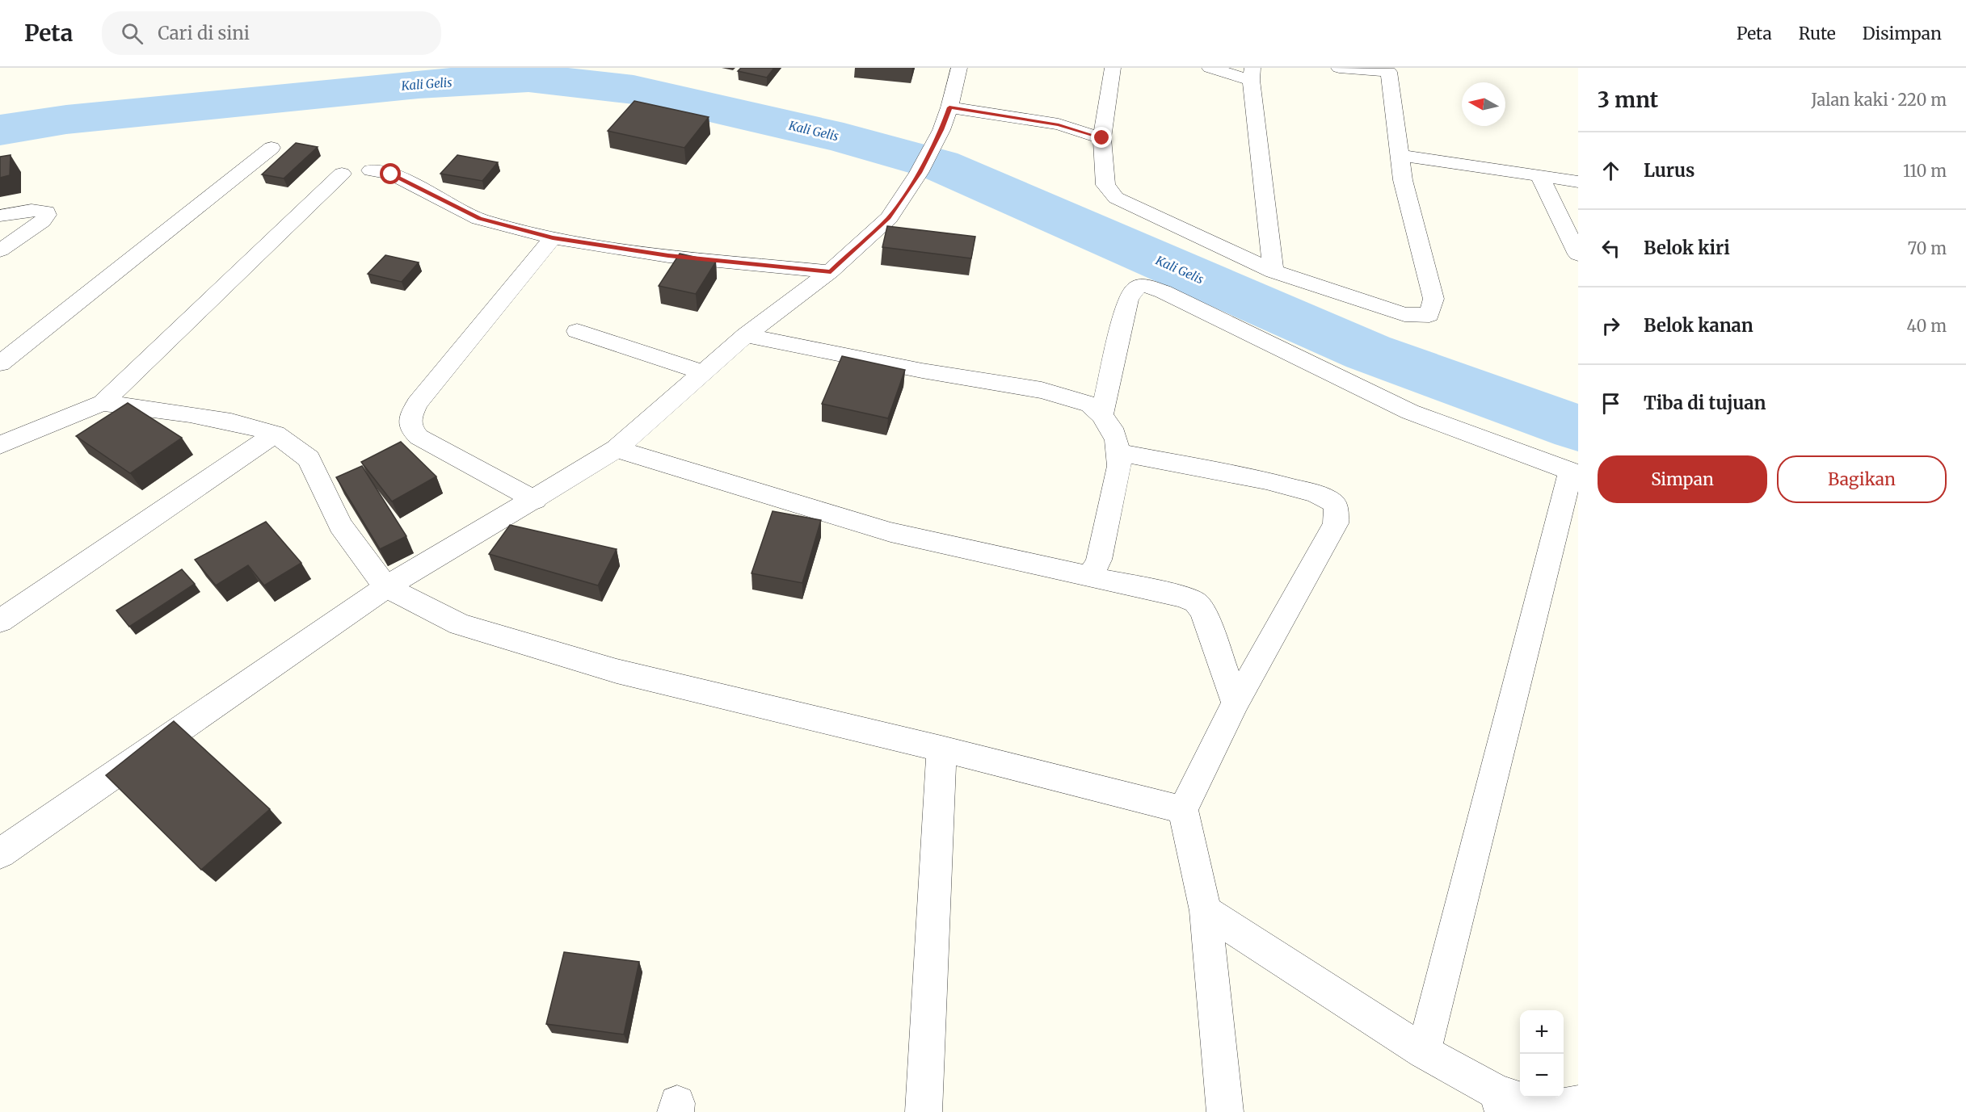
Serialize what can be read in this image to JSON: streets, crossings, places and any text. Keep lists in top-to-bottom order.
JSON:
{
  "water": ["Kali Gelis"],
  "north": "left",
  "page": {
    "header": "Peta",
    "search": "Cari di sini",
    "nav": ["Peta", "Rute", "Disimpan"],
    "heading": ["3 mnt", "Jalan kaki · 220 m"],
    "list": [
      ["Lurus", "110 m"],
      ["Belok kiri", "70 m"],
      ["Belok kanan", "40 m"],
      "Tiba di tujuan"
    ],
    "buttons": ["Simpan", "Bagikan"],
    "map_buttons": ["+", "−"]
  }
}
